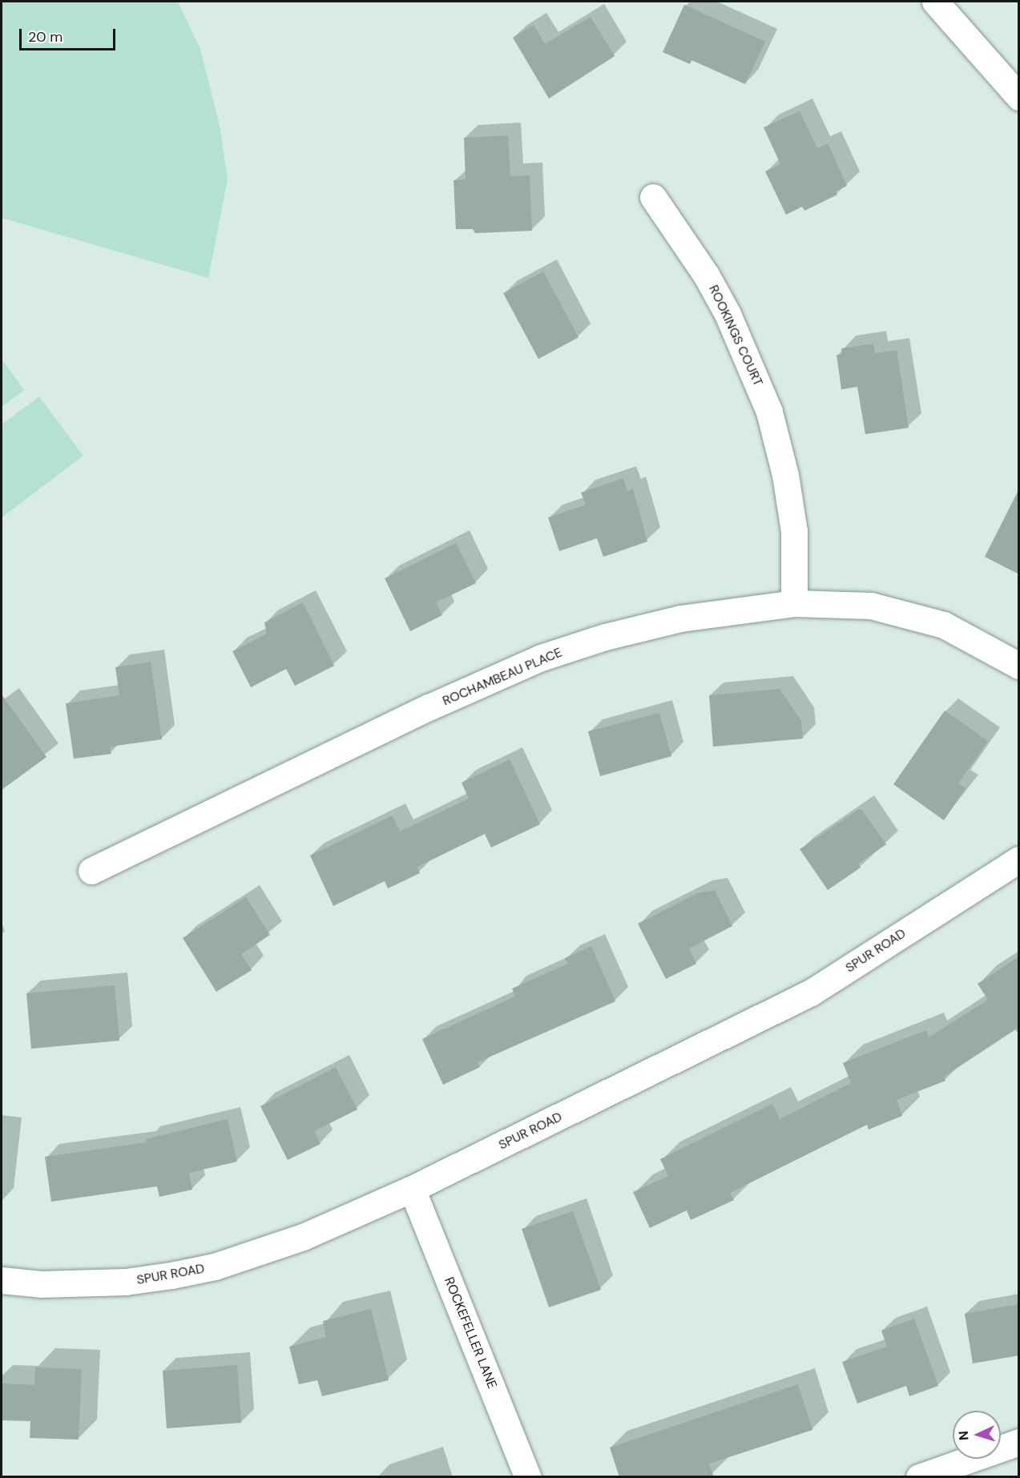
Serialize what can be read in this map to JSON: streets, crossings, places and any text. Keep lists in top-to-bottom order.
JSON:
{
  "streets": {
    "street": [
      "ROOKINGS COURT",
      "ROCHAMBEAU PLACE",
      "SPUR ROAD",
      "ROCKEFELLER LANE"
    ]
  },
  "crossings": [
    ["ROOKINGS COURT", "ROCHAMBEAU PLACE"],
    ["SPUR ROAD", "ROCKEFELLER LANE"]
  ],
  "scale_bar": "20 m",
  "north": "left"
}
